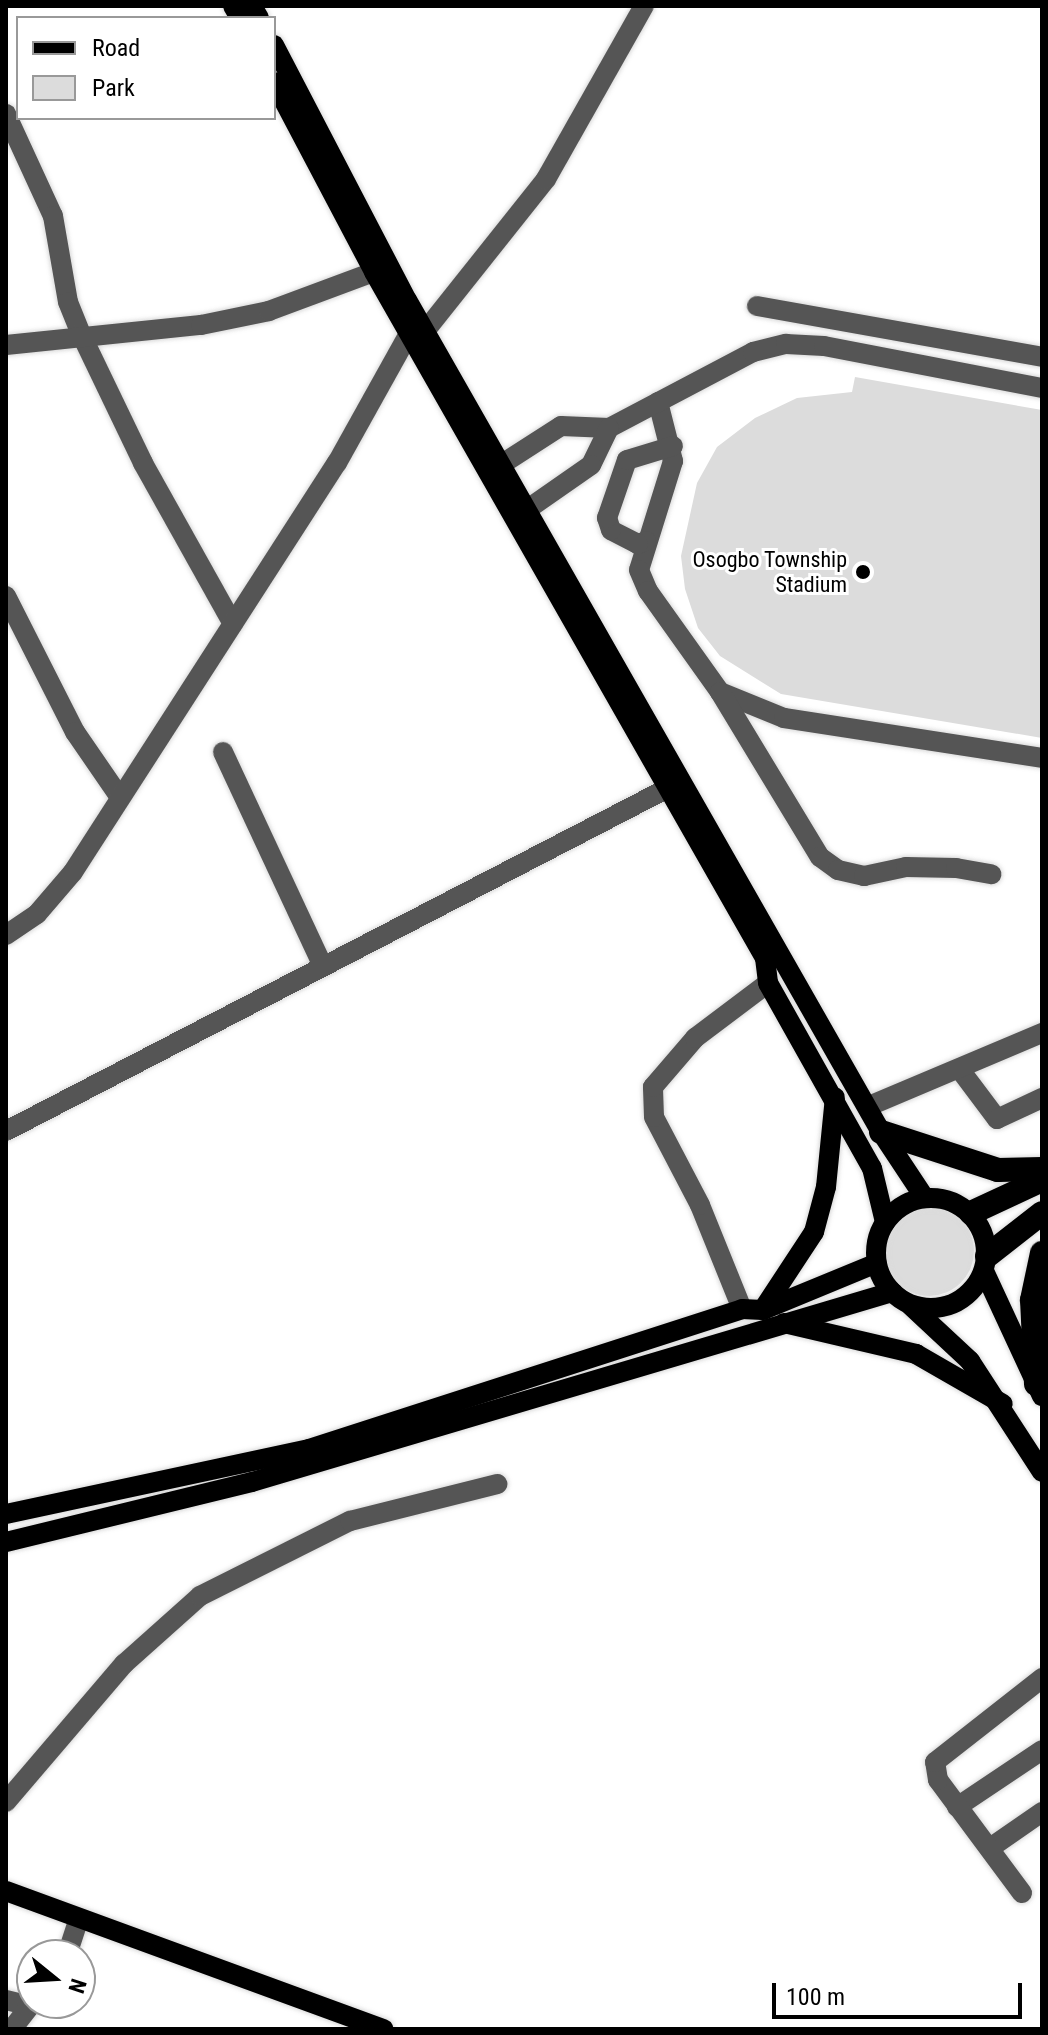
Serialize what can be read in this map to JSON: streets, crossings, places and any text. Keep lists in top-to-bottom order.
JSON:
{
  "places": ["Osogbo Township Stadium"],
  "legend": ["Road", "Park"],
  "scale_bar": "100 m",
  "north": "right"
}
